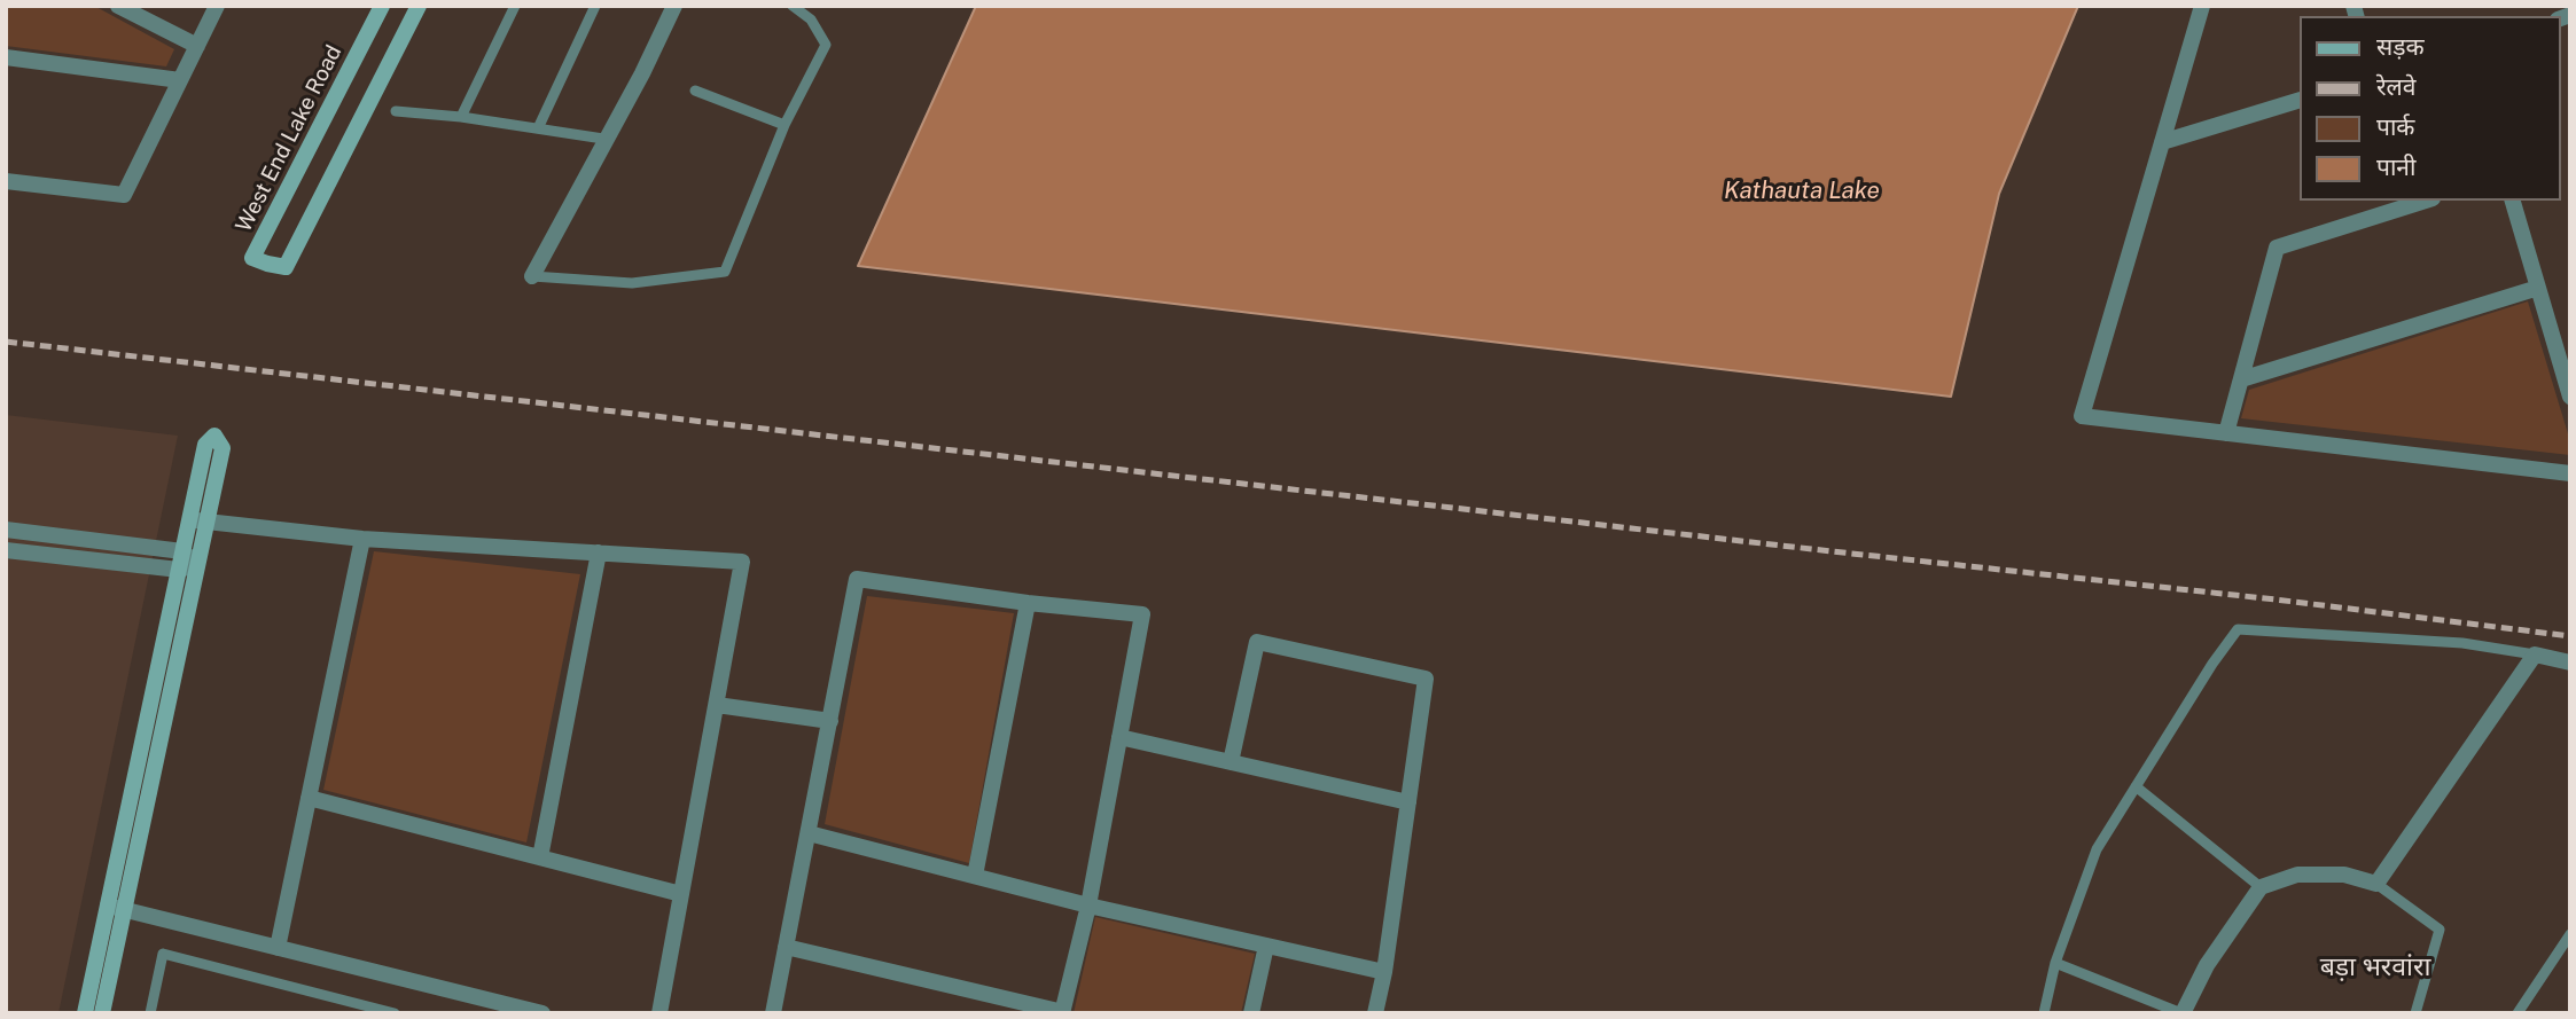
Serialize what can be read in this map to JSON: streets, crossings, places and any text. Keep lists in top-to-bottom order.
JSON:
{
  "streets": {
    "street": ["West End Lake Road"]
  },
  "districts": ["बड़ा भरवांरा"],
  "water": ["Kathauta Lake"],
  "legend": [
    "सड़क",
    "रेलवे",
    "पार्क",
    "पानी"
  ]
}
